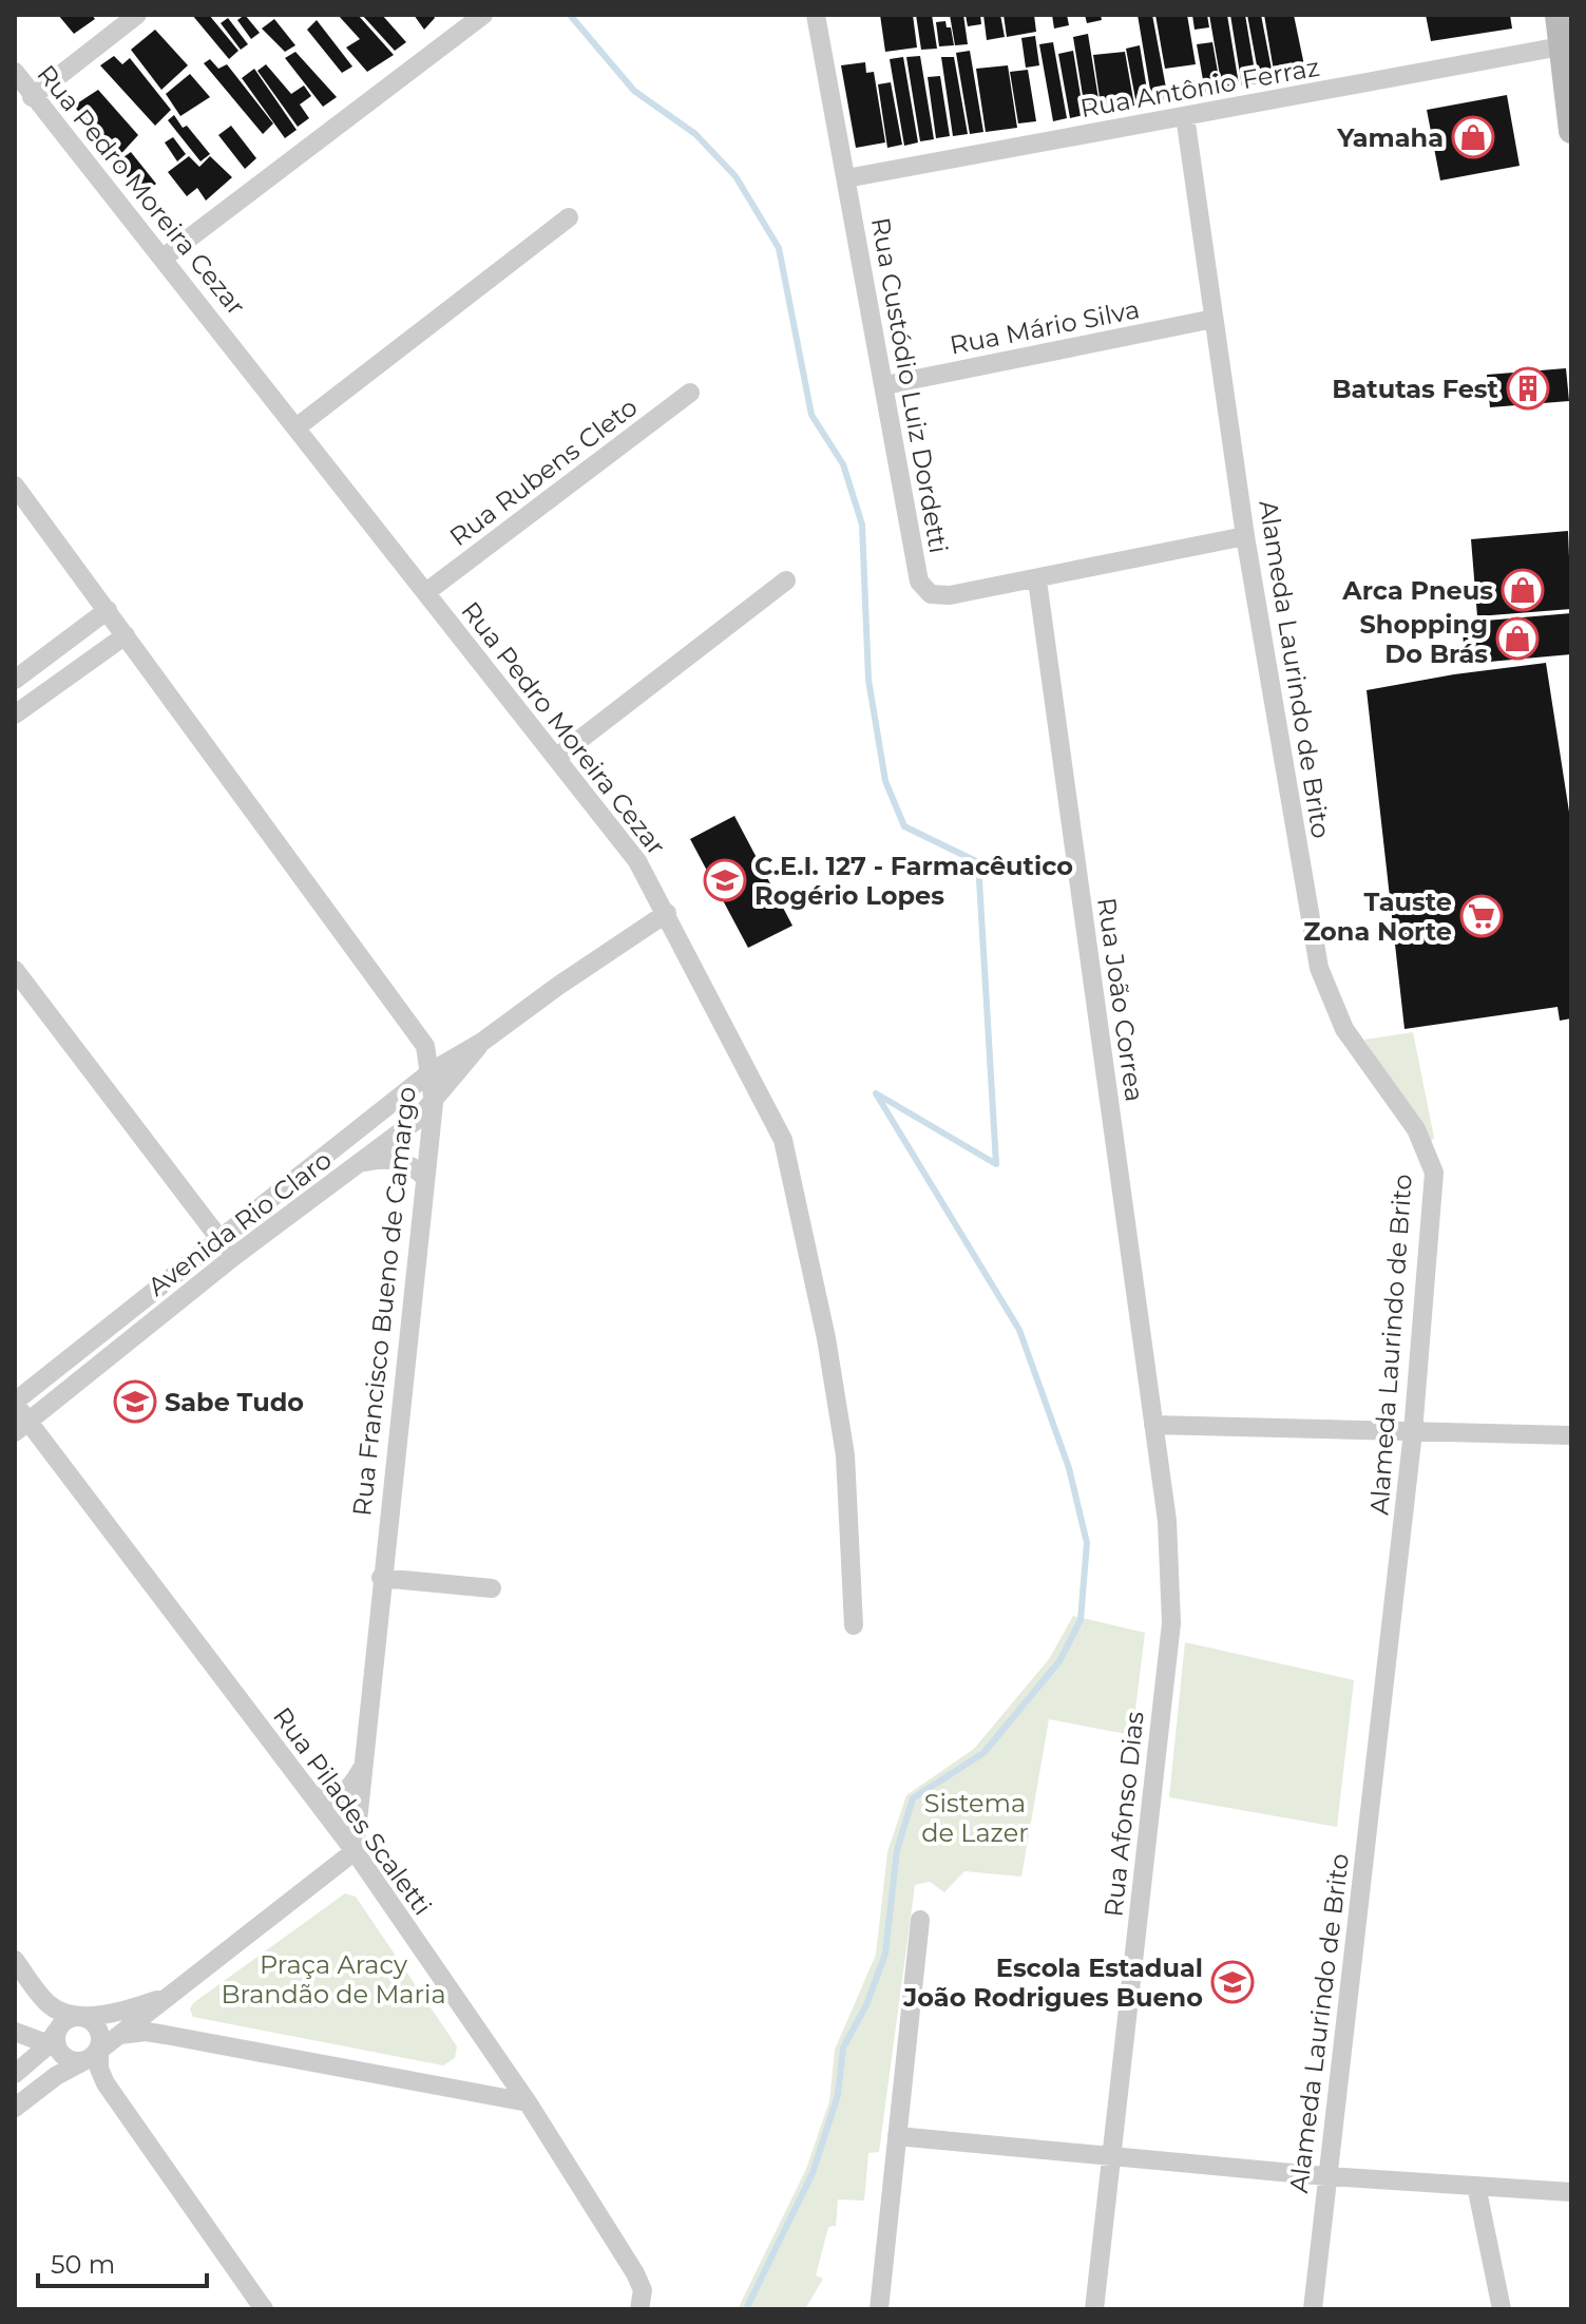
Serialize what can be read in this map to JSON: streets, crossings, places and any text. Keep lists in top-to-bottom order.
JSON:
{
  "streets": {
    "street": [
      "Rua Antônio Ferraz",
      "Rua Pedro Moreira Cezar",
      "Rua Mário Silva",
      "Rua Custódio Luiz Dordetti",
      "Rua Rubens Cleto",
      "Alameda Laurindo de Brito",
      "Rua João Correa",
      "Avenida Rio Claro",
      "Rua Francisco Bueno de Camargo",
      "Rua Pilades Scaletti",
      "Rua Afonso Dias"
    ]
  },
  "crossings": [
    ["Rua Antônio Ferraz", "Rua Custódio Luiz Dordetti"],
    ["Rua Antônio Ferraz", "Alameda Laurindo de Brito"],
    ["Rua Pedro Moreira Cezar", "Rua Rubens Cleto"],
    ["Rua Pedro Moreira Cezar", "Avenida Rio Claro"],
    ["Rua Mário Silva", "Rua Custódio Luiz Dordetti"],
    ["Rua Mário Silva", "Alameda Laurindo de Brito"],
    ["Rua Custódio Luiz Dordetti", "Alameda Laurindo de Brito"],
    ["Rua Custódio Luiz Dordetti", "Rua João Correa"],
    ["Rua João Correa", "Rua Afonso Dias"],
    ["Avenida Rio Claro", "Rua Francisco Bueno de Camargo"],
    ["Avenida Rio Claro", "Rua Pilades Scaletti"],
    ["Rua Francisco Bueno de Camargo", "Rua Pilades Scaletti"]
  ],
  "parks": ["Sistema de Lazer", "Praça Aracy Brandão de Maria"],
  "places": {
    "shop": ["Yamaha", "Arca Pneus", "Shopping Do Brás"],
    "building": ["Batutas Fest"],
    "school or university": ["C.E.I. 127 - Farmacêutico Rogério Lopes", "Sabe Tudo", "Escola Estadual João Rodrigues Bueno"],
    "supermarket": ["Tauste Zona Norte"]
  },
  "scale_bar": "50 m"
}
